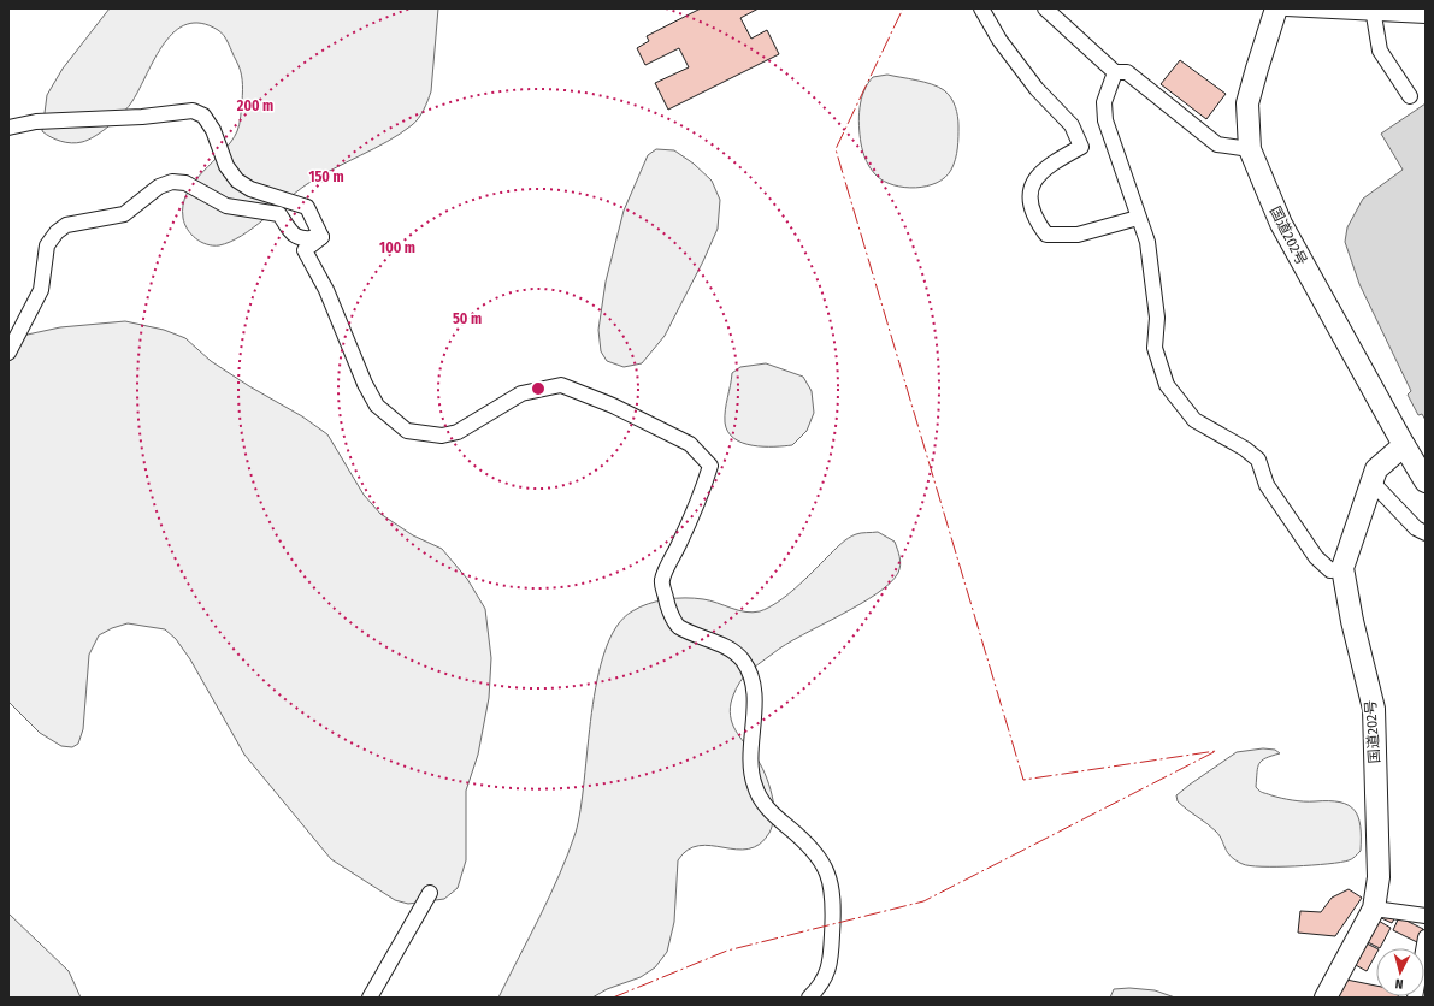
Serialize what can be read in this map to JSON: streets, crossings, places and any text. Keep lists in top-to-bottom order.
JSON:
{
  "streets": {
    "highway": ["国道202号"]
  },
  "north": "bottom",
  "rings": [
    "200 m",
    "150 m",
    "100 m",
    "50 m"
  ]
}
